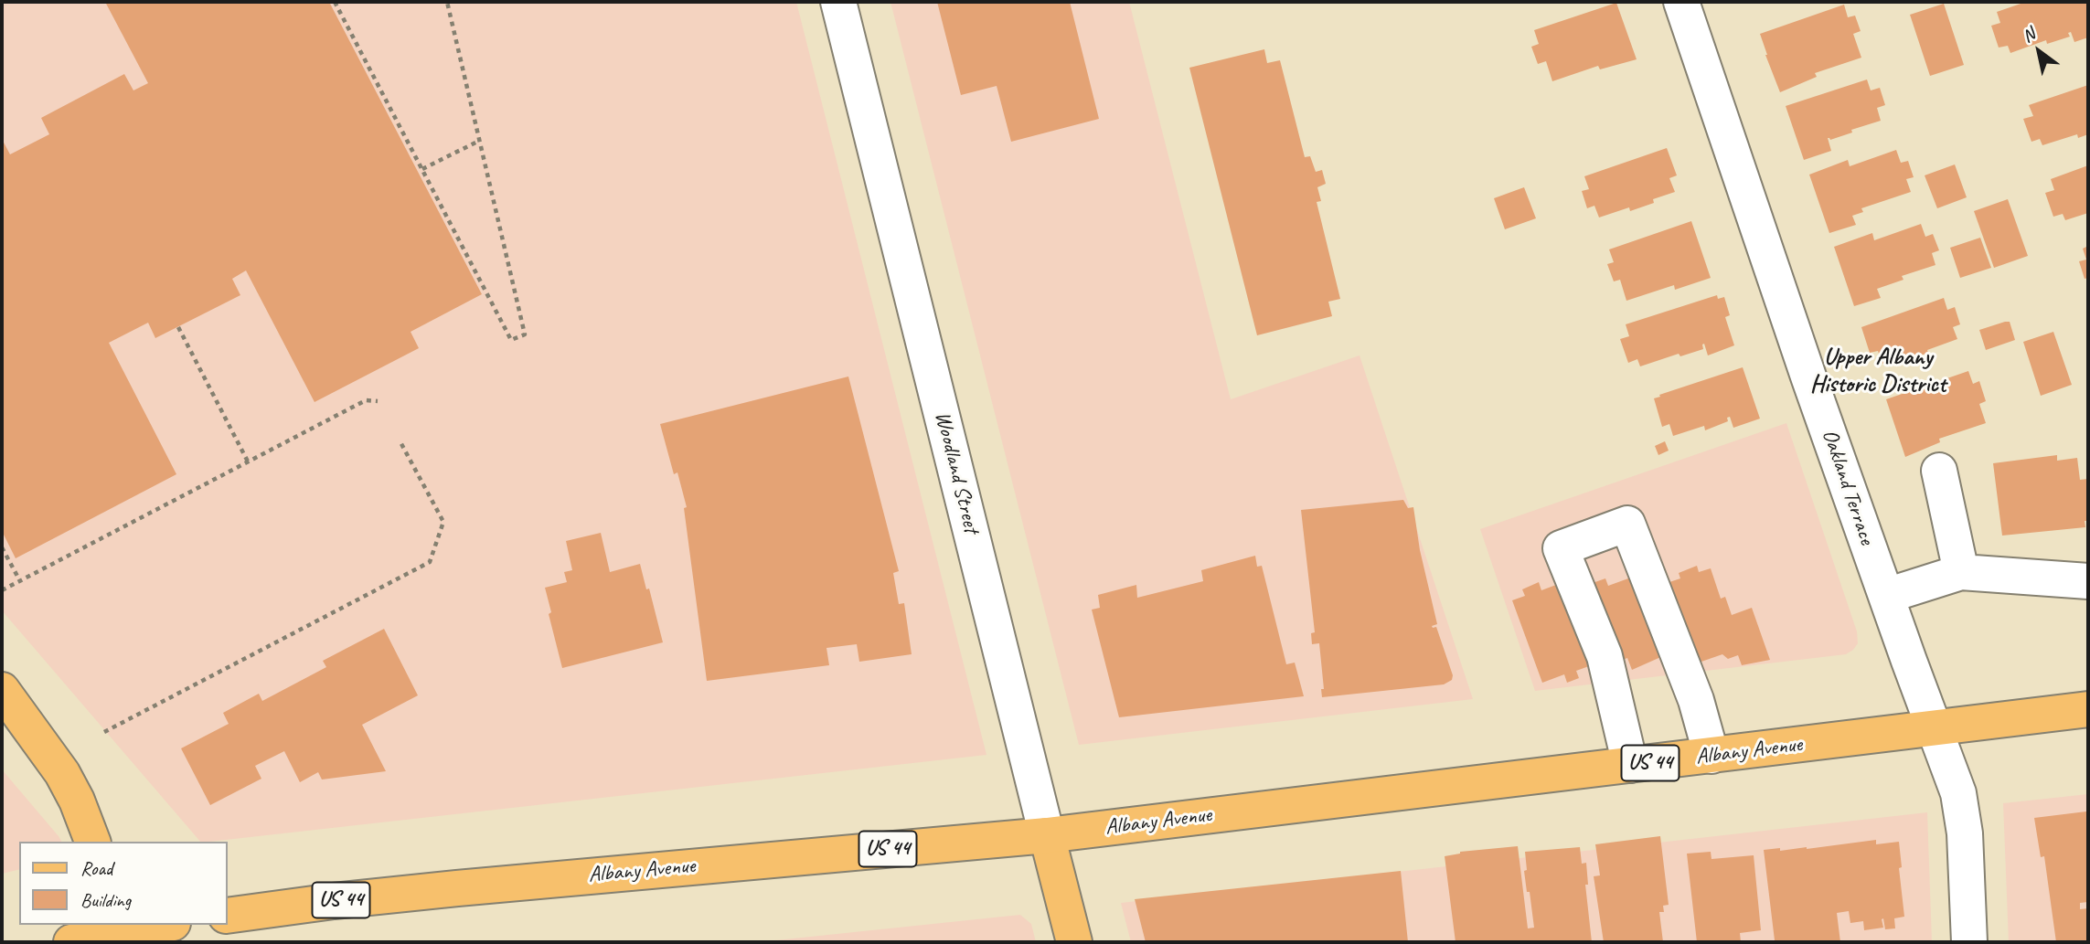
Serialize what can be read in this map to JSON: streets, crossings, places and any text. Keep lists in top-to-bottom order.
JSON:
{
  "streets": {
    "main road": ["Woodland Street", "Albany Avenue", "US 44"],
    "street": ["Oakland Terrace"]
  },
  "crossings": [
    ["Woodland Street", "Albany Avenue"],
    ["Oakland Terrace", "Albany Avenue"]
  ],
  "districts": ["Upper Albany Historic District"],
  "legend": ["Road", "Building"],
  "north": "top left"
}
